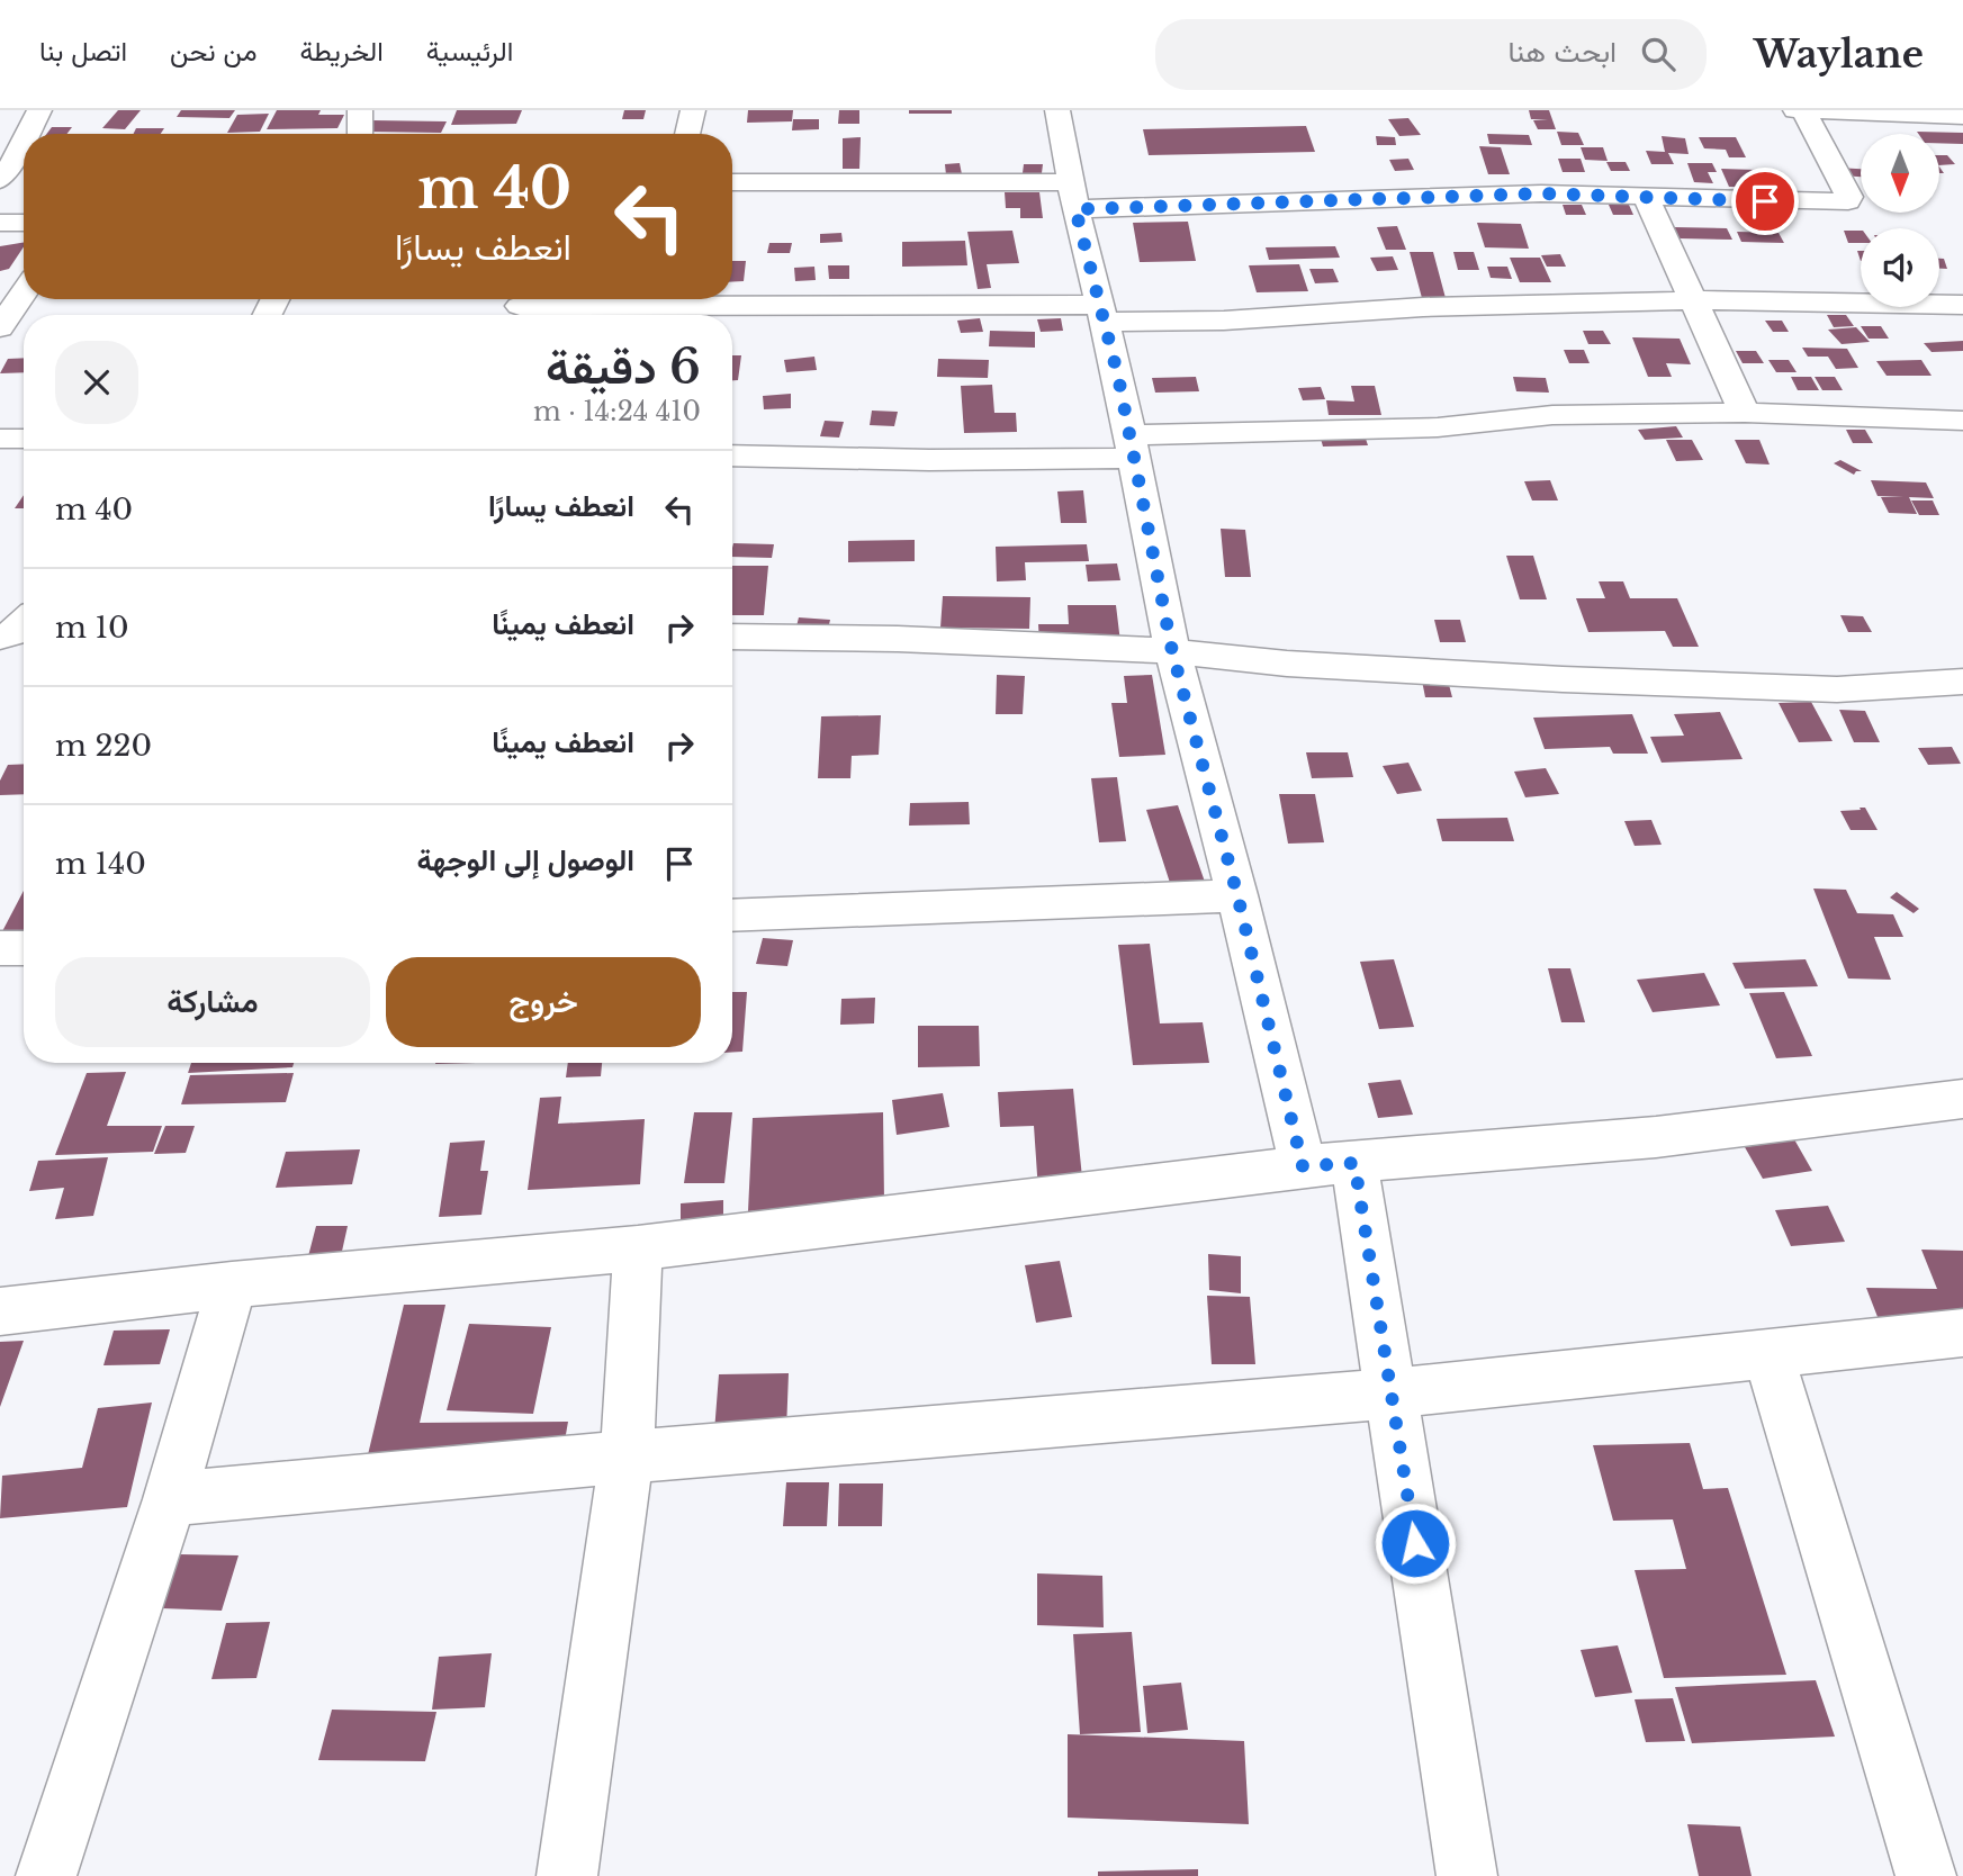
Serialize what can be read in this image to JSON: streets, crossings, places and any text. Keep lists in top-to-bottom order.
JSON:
{
  "north": "bottom",
  "page": {
    "header": "Waylane",
    "search": "ابحث هنا",
    "nav": [
      "الرئيسية",
      "الخريطة",
      "من نحن",
      "اتصل بنا"
    ],
    "turn": ["40 m", "انعطف يسارًا"],
    "heading": ["6 دقيقة", "410 m · 14:24"],
    "list": [
      {
        "name": "انعطف يسارًا",
        "value": "40 m"
      },
      {
        "name": "انعطف يمينًا",
        "value": "10 m"
      },
      {
        "name": "انعطف يمينًا",
        "value": "220 m"
      },
      {
        "name": "الوصول إلى الوجهة",
        "value": "140 m"
      }
    ],
    "buttons": ["خروج", "مشاركة"]
  }
}
